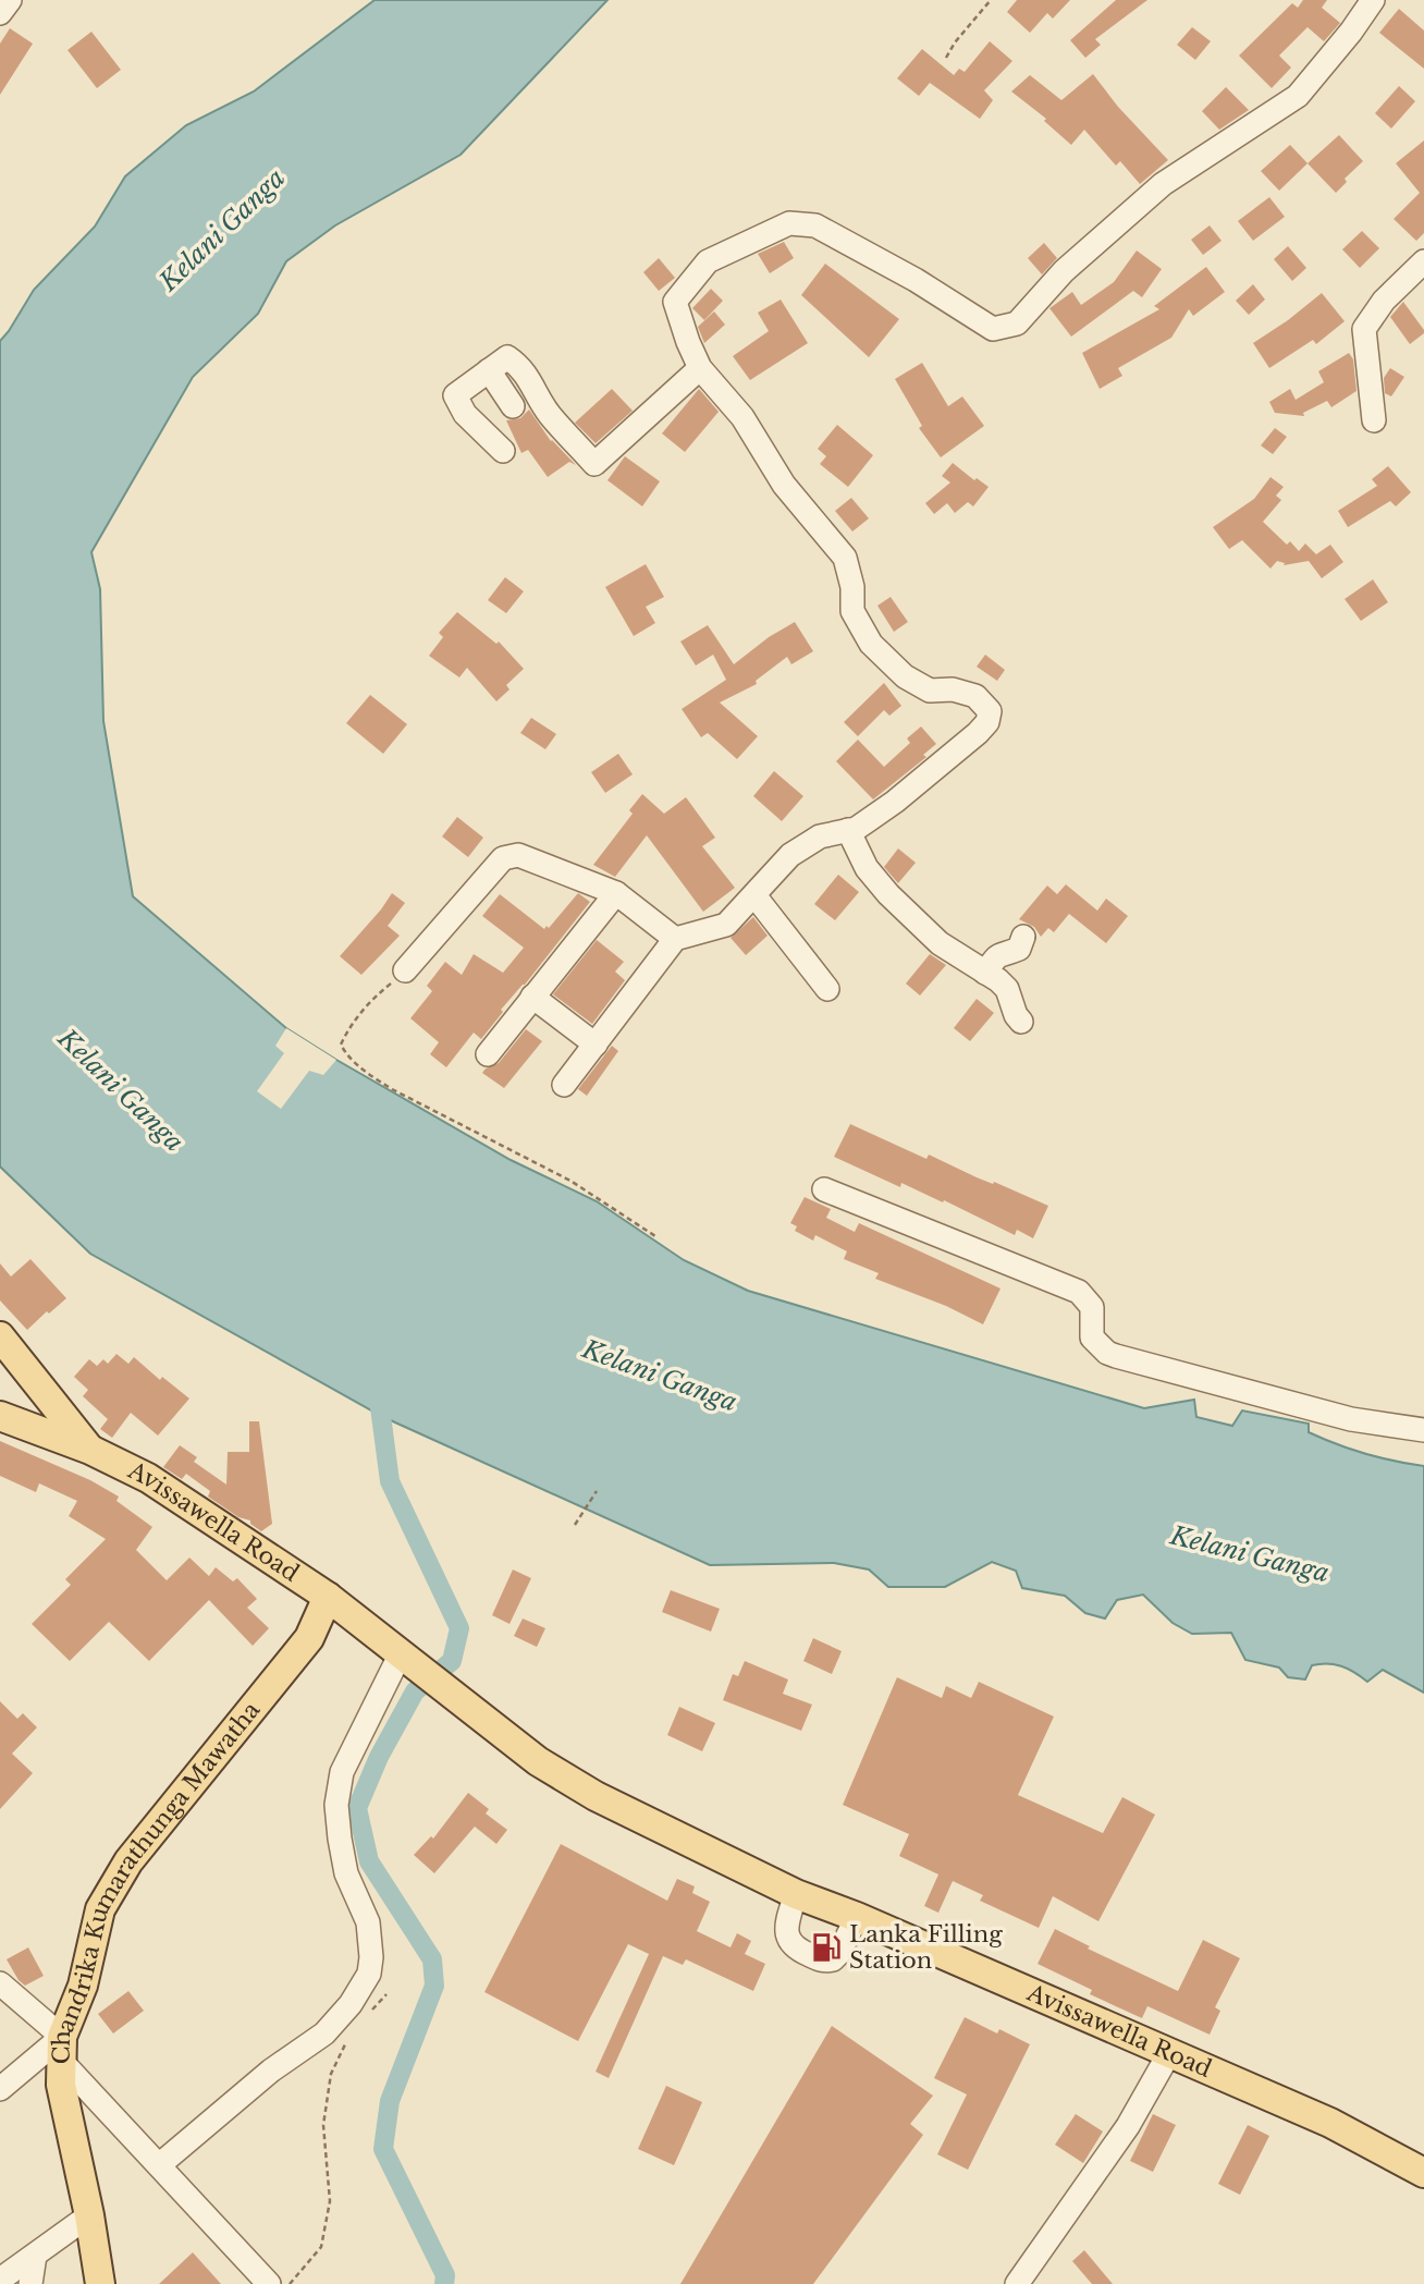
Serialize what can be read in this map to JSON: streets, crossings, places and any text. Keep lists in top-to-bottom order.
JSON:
{
  "streets": {
    "main road": ["Avissawella Road", "Chandrika Kumarathunga Mawatha"]
  },
  "crossings": [
    ["Avissawella Road", "Chandrika Kumarathunga Mawatha"]
  ],
  "water": ["Kelani Ganga"],
  "places": {
    "fuel station": ["Lanka Filling Station"]
  }
}
